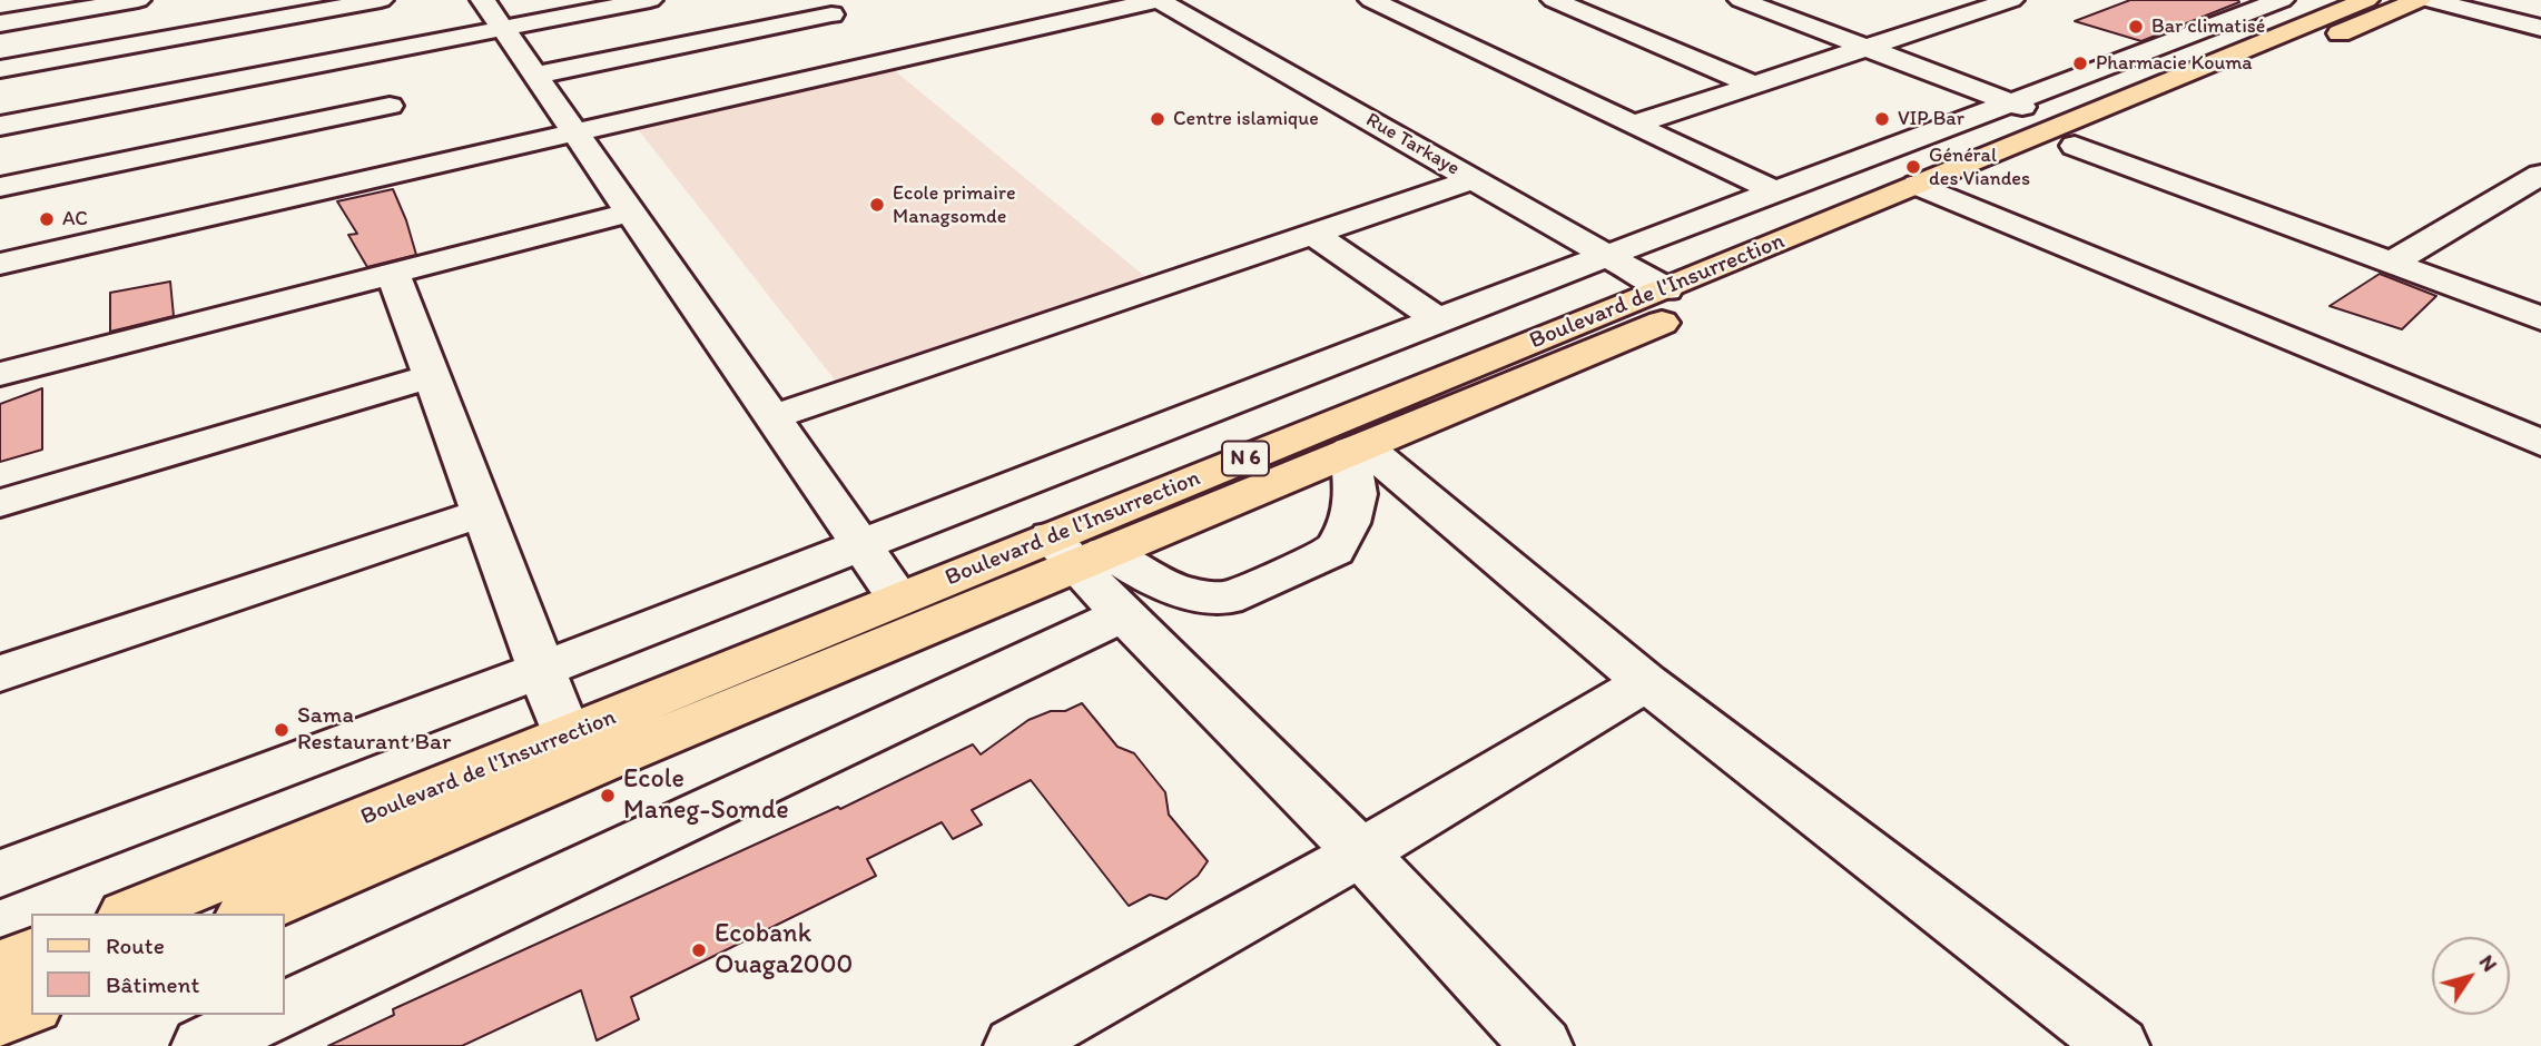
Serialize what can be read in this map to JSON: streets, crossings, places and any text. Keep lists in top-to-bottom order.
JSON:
{
  "streets": {
    "main road": ["Boulevard de l'Insurrection", "N 6"],
    "street": ["Rue Tarkaye"]
  },
  "crossings": [
    ["Rue Tarkaye", "Boulevard de l'Insurrection"]
  ],
  "places": [
    "Bar climatisé",
    "Pharmacie Kouma",
    "Centre islamique",
    "VIP Bar",
    "Général des Viandes",
    "Ecole primaire Managsomde",
    "AC",
    "Sama Restaurant Bar",
    "Ecole Maneg-Somde",
    "Ecobank Ouaga2000"
  ],
  "legend": ["Route", "Bâtiment"],
  "north": "top right"
}
